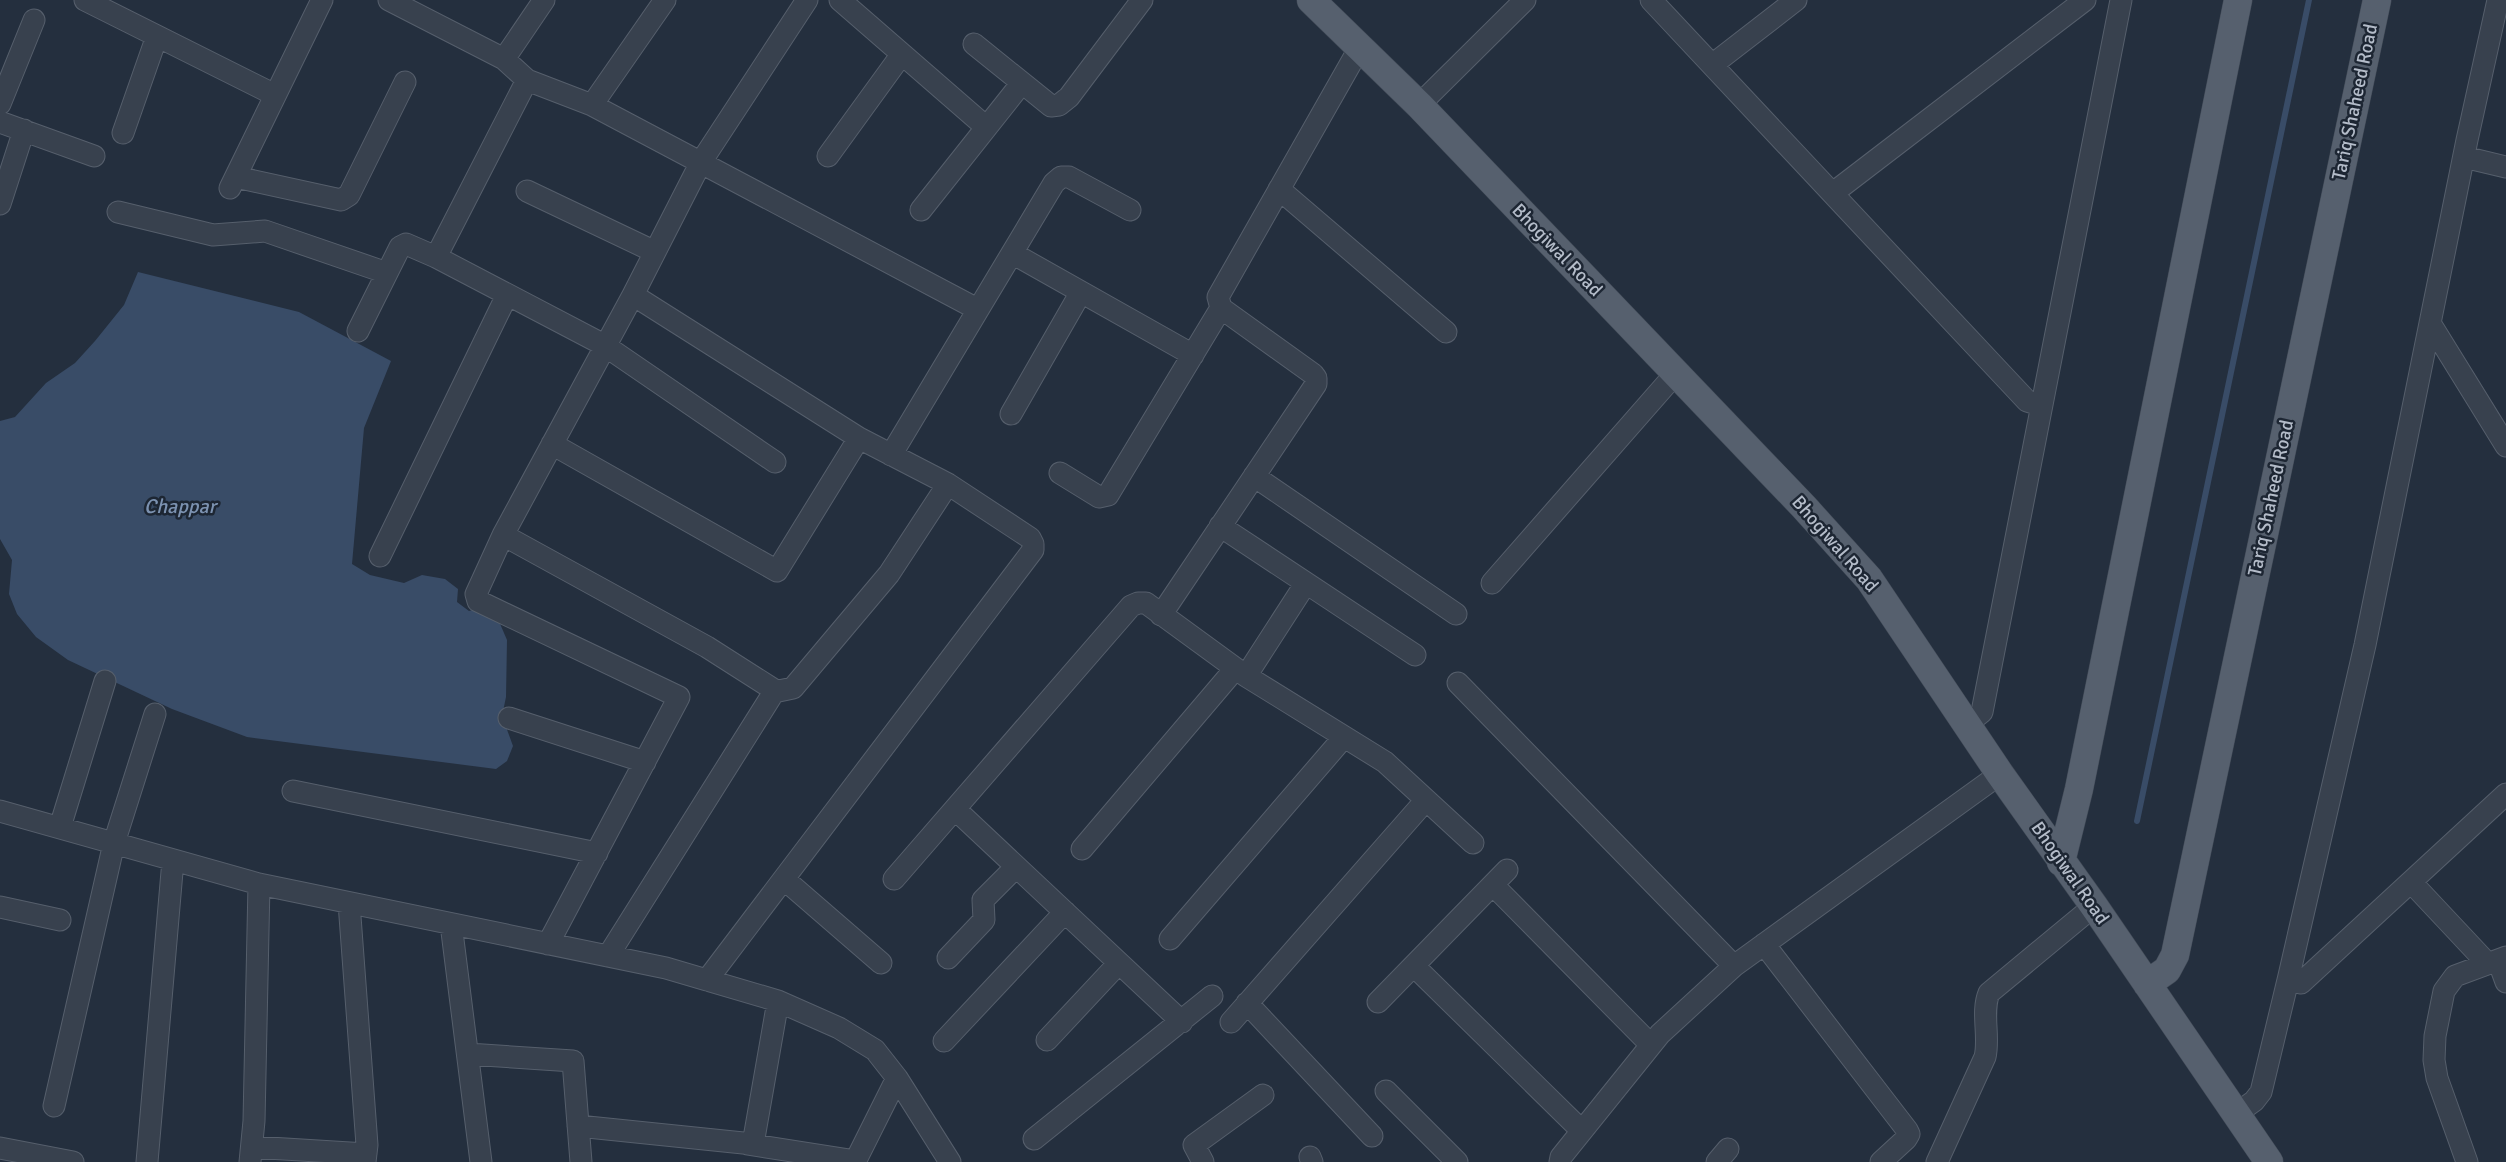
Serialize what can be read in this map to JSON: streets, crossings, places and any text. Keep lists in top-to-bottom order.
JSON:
{
  "streets": {
    "main road": ["Tariq Shaheed Road", "Bhogiwal Road"]
  },
  "crossings": [
    ["Tariq Shaheed Road", "Bhogiwal Road"]
  ],
  "water": ["Chappar"]
}
